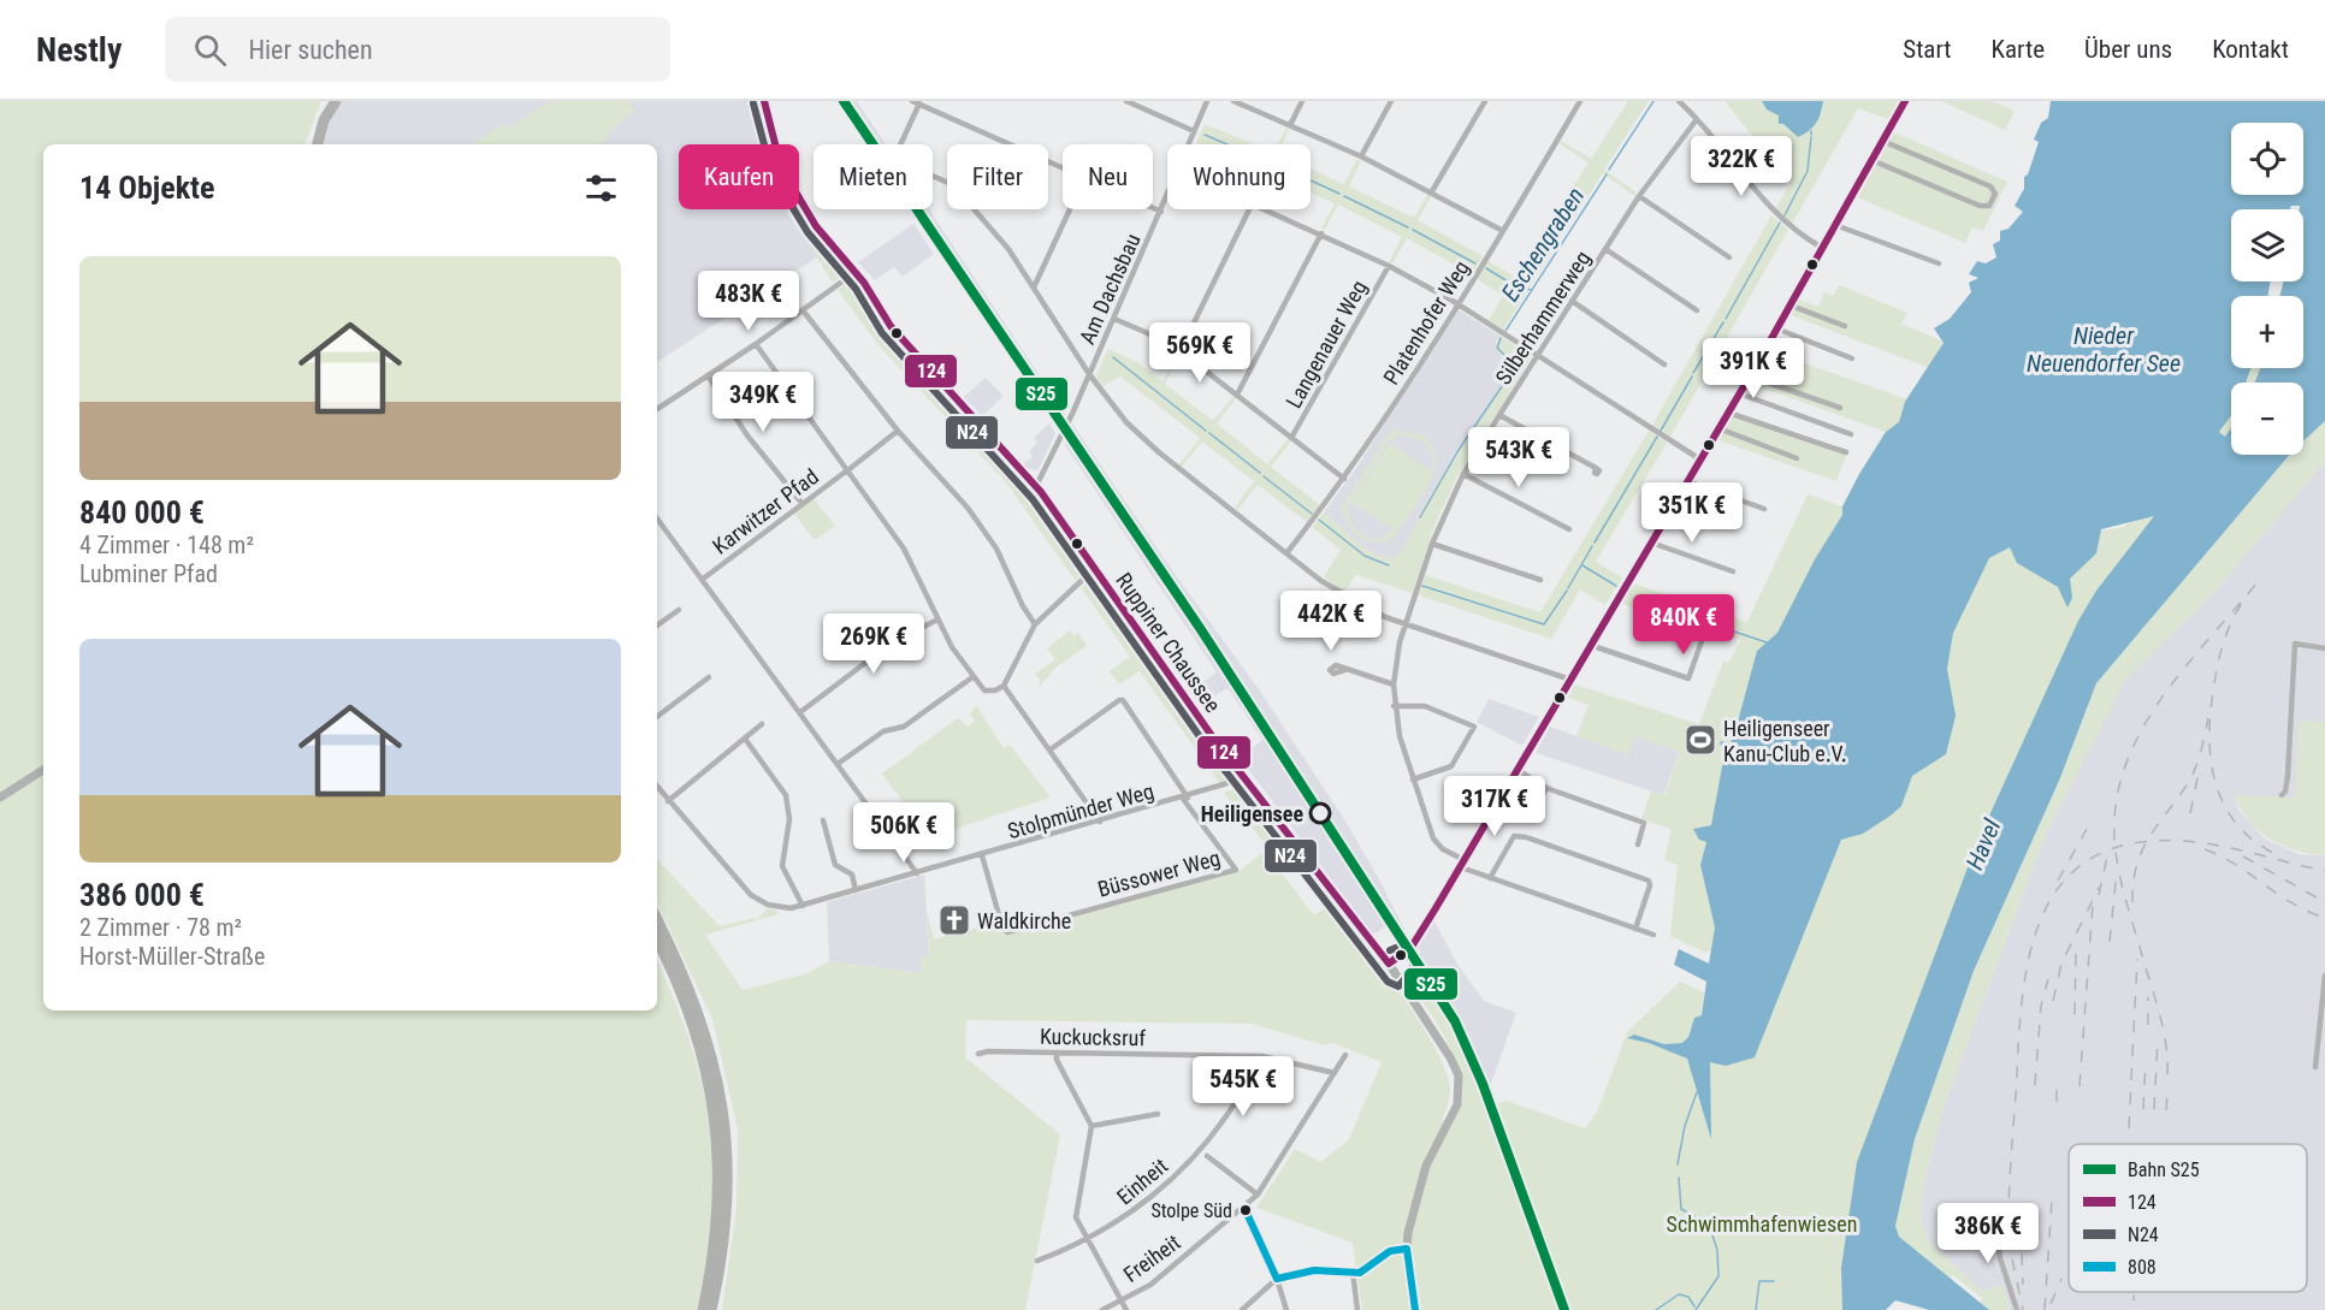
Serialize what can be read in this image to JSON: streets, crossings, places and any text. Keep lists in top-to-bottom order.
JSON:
{
  "streets": {
    "main road": ["Ruppiner Chaussee"],
    "street": [
      "Am Dachsbau",
      "Silberhammerweg",
      "Platenhofer Weg",
      "Langenauer Weg",
      "Karwitzer Pfad",
      "Stolpmünder Weg",
      "Büssower Weg",
      "Kuckucksruf",
      "Einheit",
      "Freiheit"
    ]
  },
  "crossings": [
    ["Am Dachsbau", "Ruppiner Chaussee"],
    ["Ruppiner Chaussee", "Stolpmünder Weg"],
    ["Stolpmünder Weg", "Büssower Weg"],
    ["Kuckucksruf", "Einheit"],
    ["Kuckucksruf", "Freiheit"]
  ],
  "water": ["Eschengraben", "Nieder Neuendorfer See", "Havel"],
  "parks": ["Schwimmhafenwiesen"],
  "places": {
    "sports": ["Heiligenseer Kanu-Club e.V."],
    "other": ["Heiligensee", "Stolpe Süd"],
    "church": ["Waldkirche"]
  },
  "lines": [
    "rail line S25",
    "transit line 124",
    "transit line N24",
    "transit line 808"
  ],
  "legend": [
    "Bahn S25",
    "124",
    "N24",
    "808"
  ],
  "page": {
    "header": "Nestly",
    "search": "Hier suchen",
    "nav": [
      "Start",
      "Karte",
      "Über uns",
      "Kontakt"
    ],
    "map_buttons": ["+", "−"],
    "price": [
      "322K €",
      "483K €",
      "569K €",
      "391K €",
      "349K €",
      "543K €",
      "351K €",
      "442K €",
      "840K €",
      "269K €",
      "317K €",
      "506K €",
      "545K €",
      "386K €"
    ],
    "chip": [
      "Kaufen",
      "Mieten",
      "Filter",
      "Neu",
      "Wohnung"
    ],
    "heading": "14 Objekte",
    "list": [
      {
        "name": "840 000 €",
        "note": "4 Zimmer · 148 m² · Lubminer Pfad"
      },
      {
        "name": "386 000 €",
        "note": "2 Zimmer · 78 m² · Horst-Müller-Straße"
      }
    ]
  }
}
